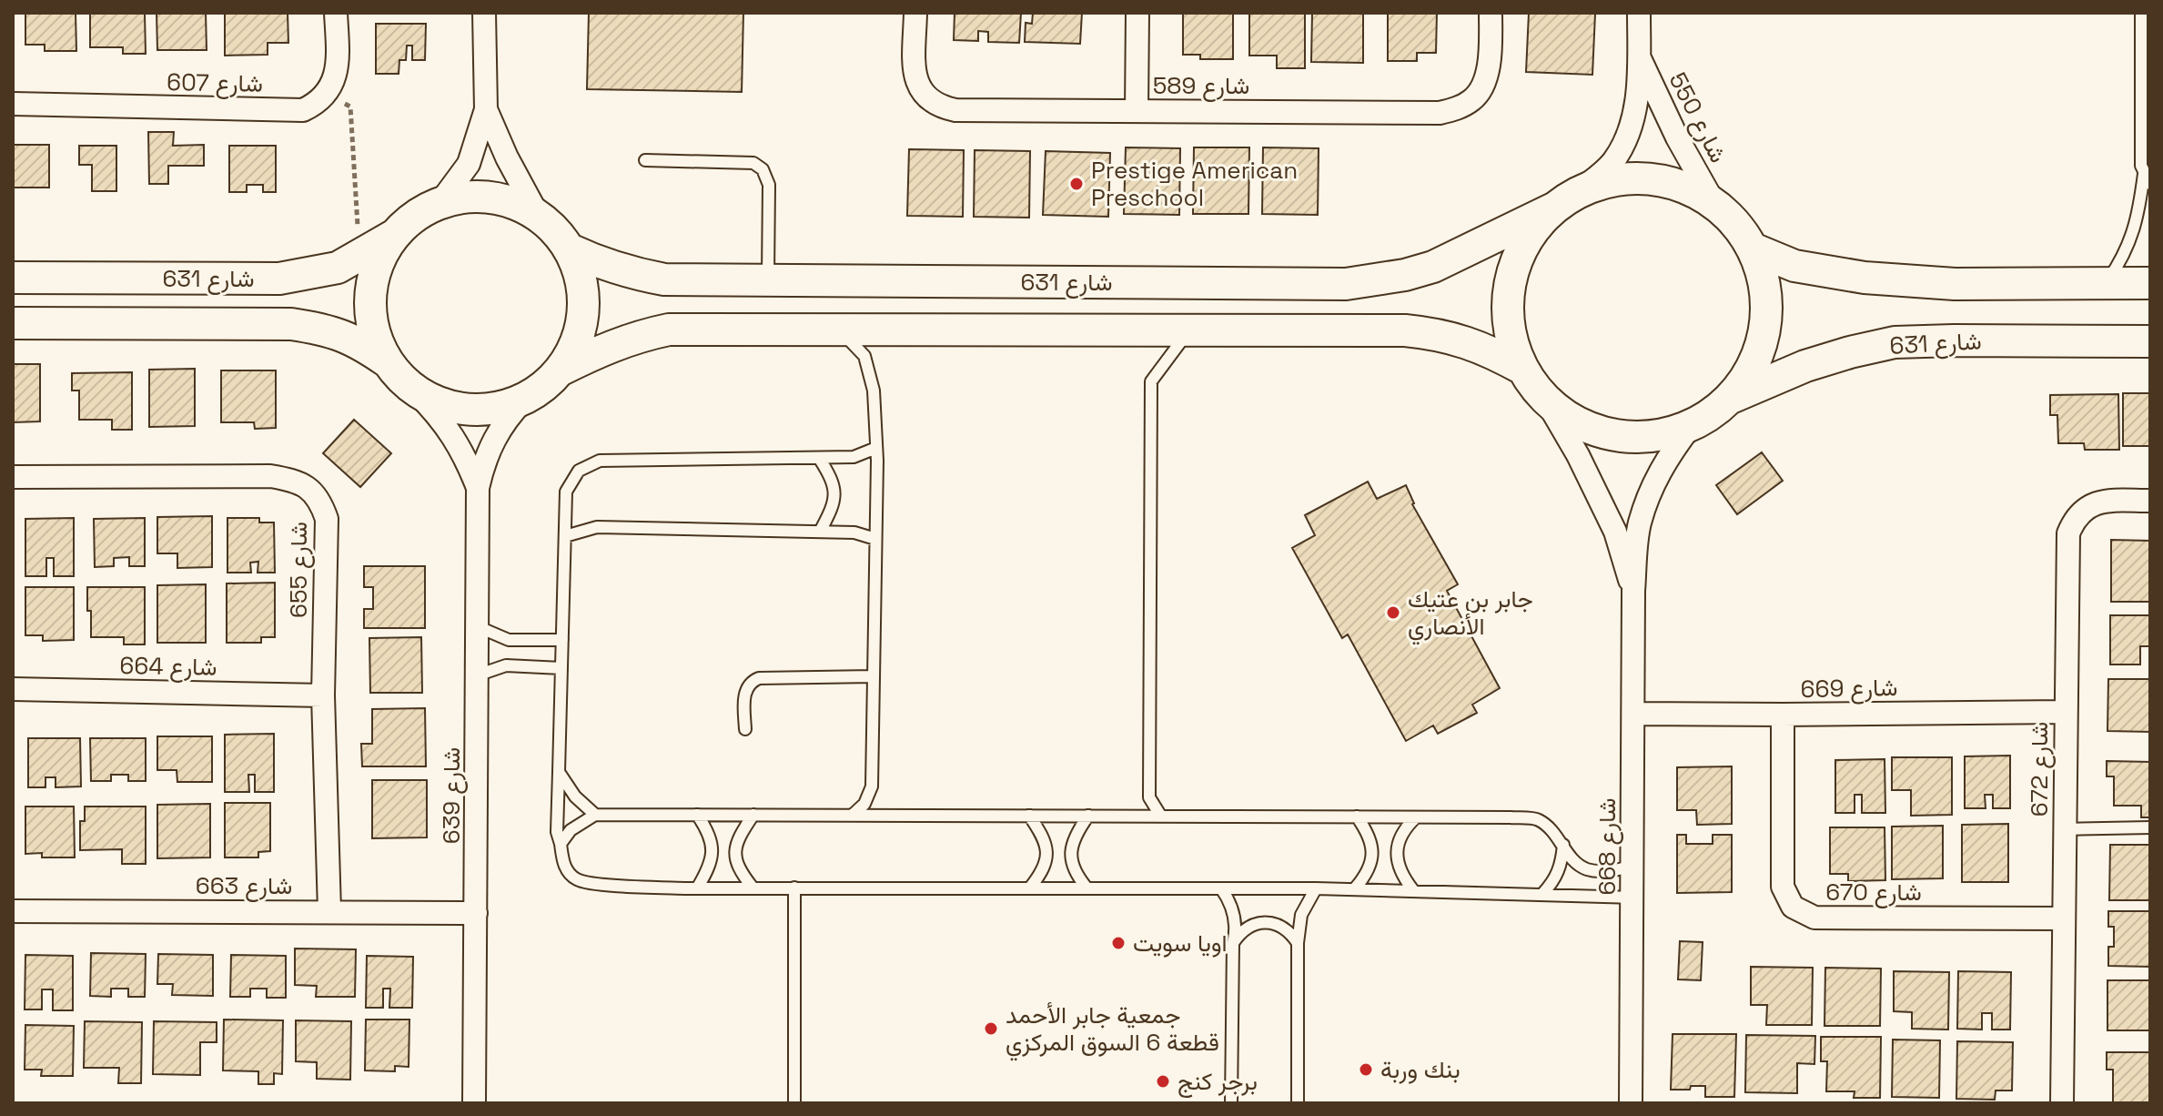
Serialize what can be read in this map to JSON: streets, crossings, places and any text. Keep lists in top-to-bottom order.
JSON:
{
  "streets": {
    "main road": ["شارع 631"],
    "street": [
      "شارع 607",
      "شارع 589",
      "شارع 550",
      "شارع 655",
      "شارع 664",
      "شارع 669",
      "شارع 672",
      "شارع 639",
      "شارع 668",
      "شارع 663",
      "شارع 670"
    ]
  },
  "crossings": [
    ["شارع 550", "شارع 631"],
    ["شارع 550", "شارع 668"],
    ["شارع 631", "شارع 639"],
    ["شارع 631", "شارع 668"],
    ["شارع 655", "شارع 664"],
    ["شارع 655", "شارع 663"],
    ["شارع 669", "شارع 672"],
    ["شارع 669", "شارع 668"],
    ["شارع 669", "شارع 670"],
    ["شارع 672", "شارع 670"],
    ["شارع 639", "شارع 663"]
  ],
  "places": [
    "Prestige American Preschool",
    "جابر بن عتيك الأنصاري",
    "اويا سويت",
    "جمعية جابر الأحمد قطعة 6 السوق المركزي",
    "بنك وربة",
    "برجر كنج"
  ]
}
